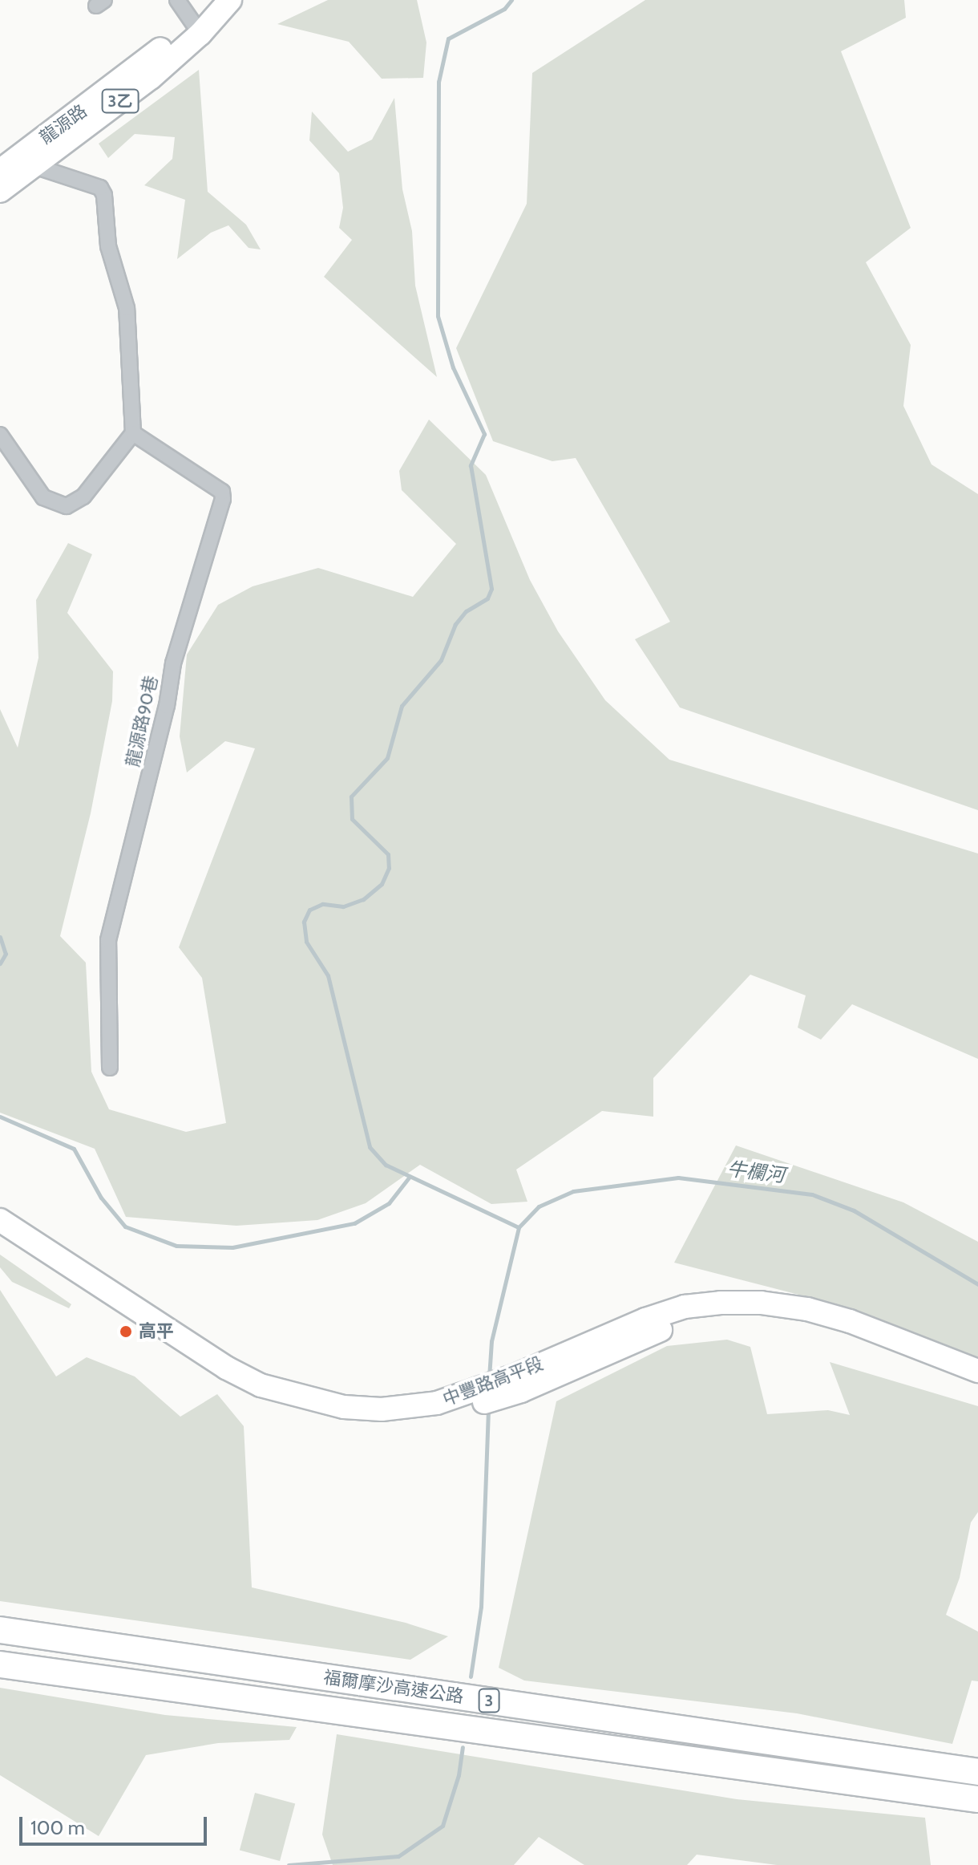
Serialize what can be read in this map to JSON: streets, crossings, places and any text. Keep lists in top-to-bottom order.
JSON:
{
  "streets": {
    "highway": ["福爾摩沙高速公路", "3"],
    "main road": ["3乙", "龍源路", "中豐路高平段"],
    "street": ["龍源路90巷"]
  },
  "crossings": [
    ["3乙", "龍源路"]
  ],
  "water": ["牛欄河"],
  "places": ["高平"],
  "scale_bar": "100 m"
}
